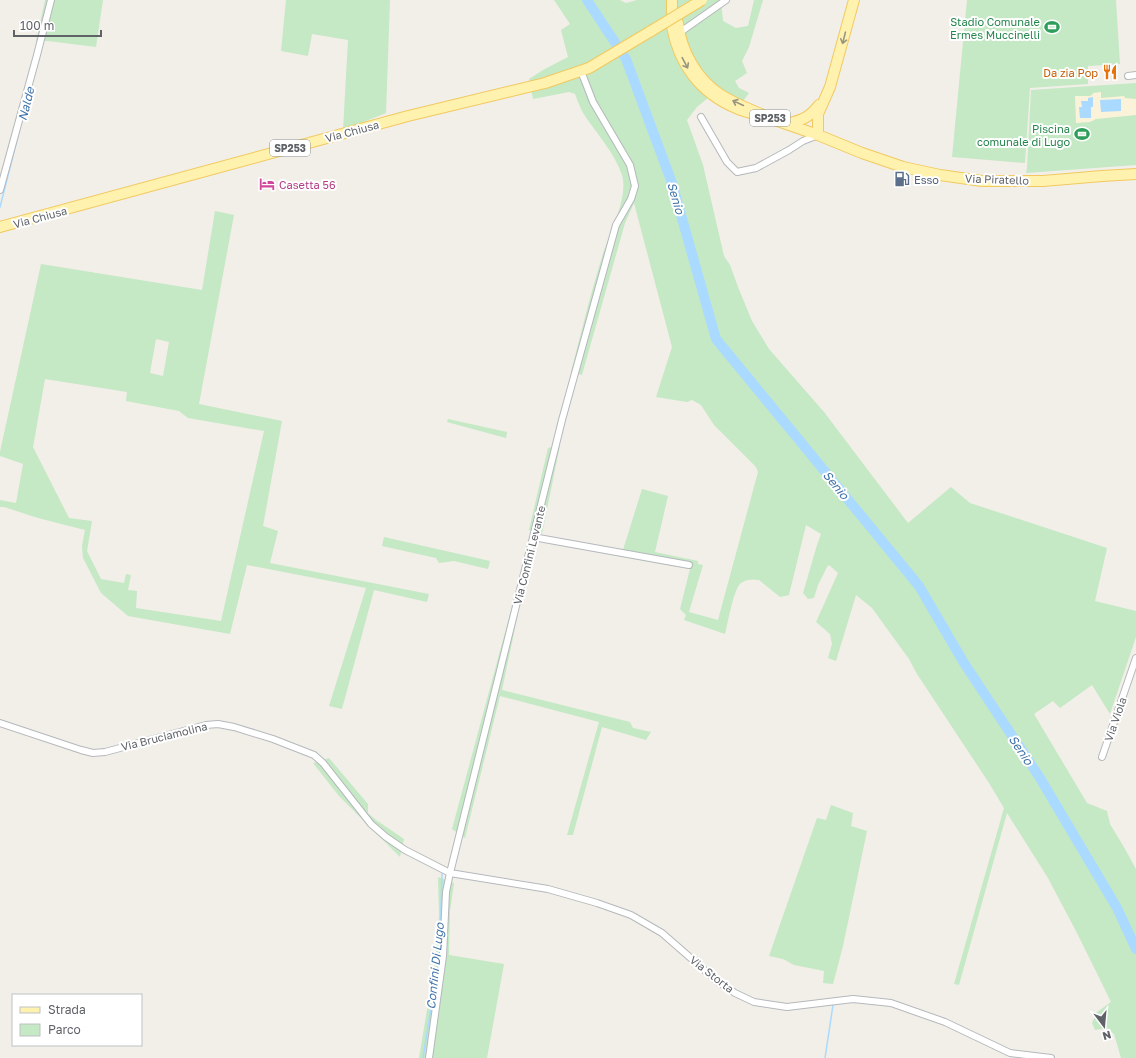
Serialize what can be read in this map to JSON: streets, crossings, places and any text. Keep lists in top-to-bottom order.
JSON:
{
  "streets": {
    "main road": ["SP253", "Via Chiusa", "Via Piratello"],
    "street": [
      "Via Confini Levante",
      "Via Viola",
      "Via Bruciamolina",
      "Via Storta"
    ]
  },
  "crossings": [
    ["SP253", "Via Chiusa"],
    ["SP253", "Via Piratello"],
    ["SP253", "Via Confini Levante"],
    ["Via Chiusa", "Via Confini Levante"],
    ["Via Confini Levante", "Via Bruciamolina"],
    ["Via Confini Levante", "Via Storta"],
    ["Via Bruciamolina", "Via Storta"]
  ],
  "water": ["Nalde", "Senio", "Confini Di Lugo"],
  "places": {
    "sports": ["Stadio Comunale Ermes Muccinelli", "Piscina comunale di Lugo"],
    "restaurant": ["Da zia Pop"],
    "fuel station": ["Esso"],
    "hotel": ["Casetta 56"]
  },
  "legend": ["Strada", "Parco"],
  "scale_bar": "100 m",
  "north": "bottom"
}
